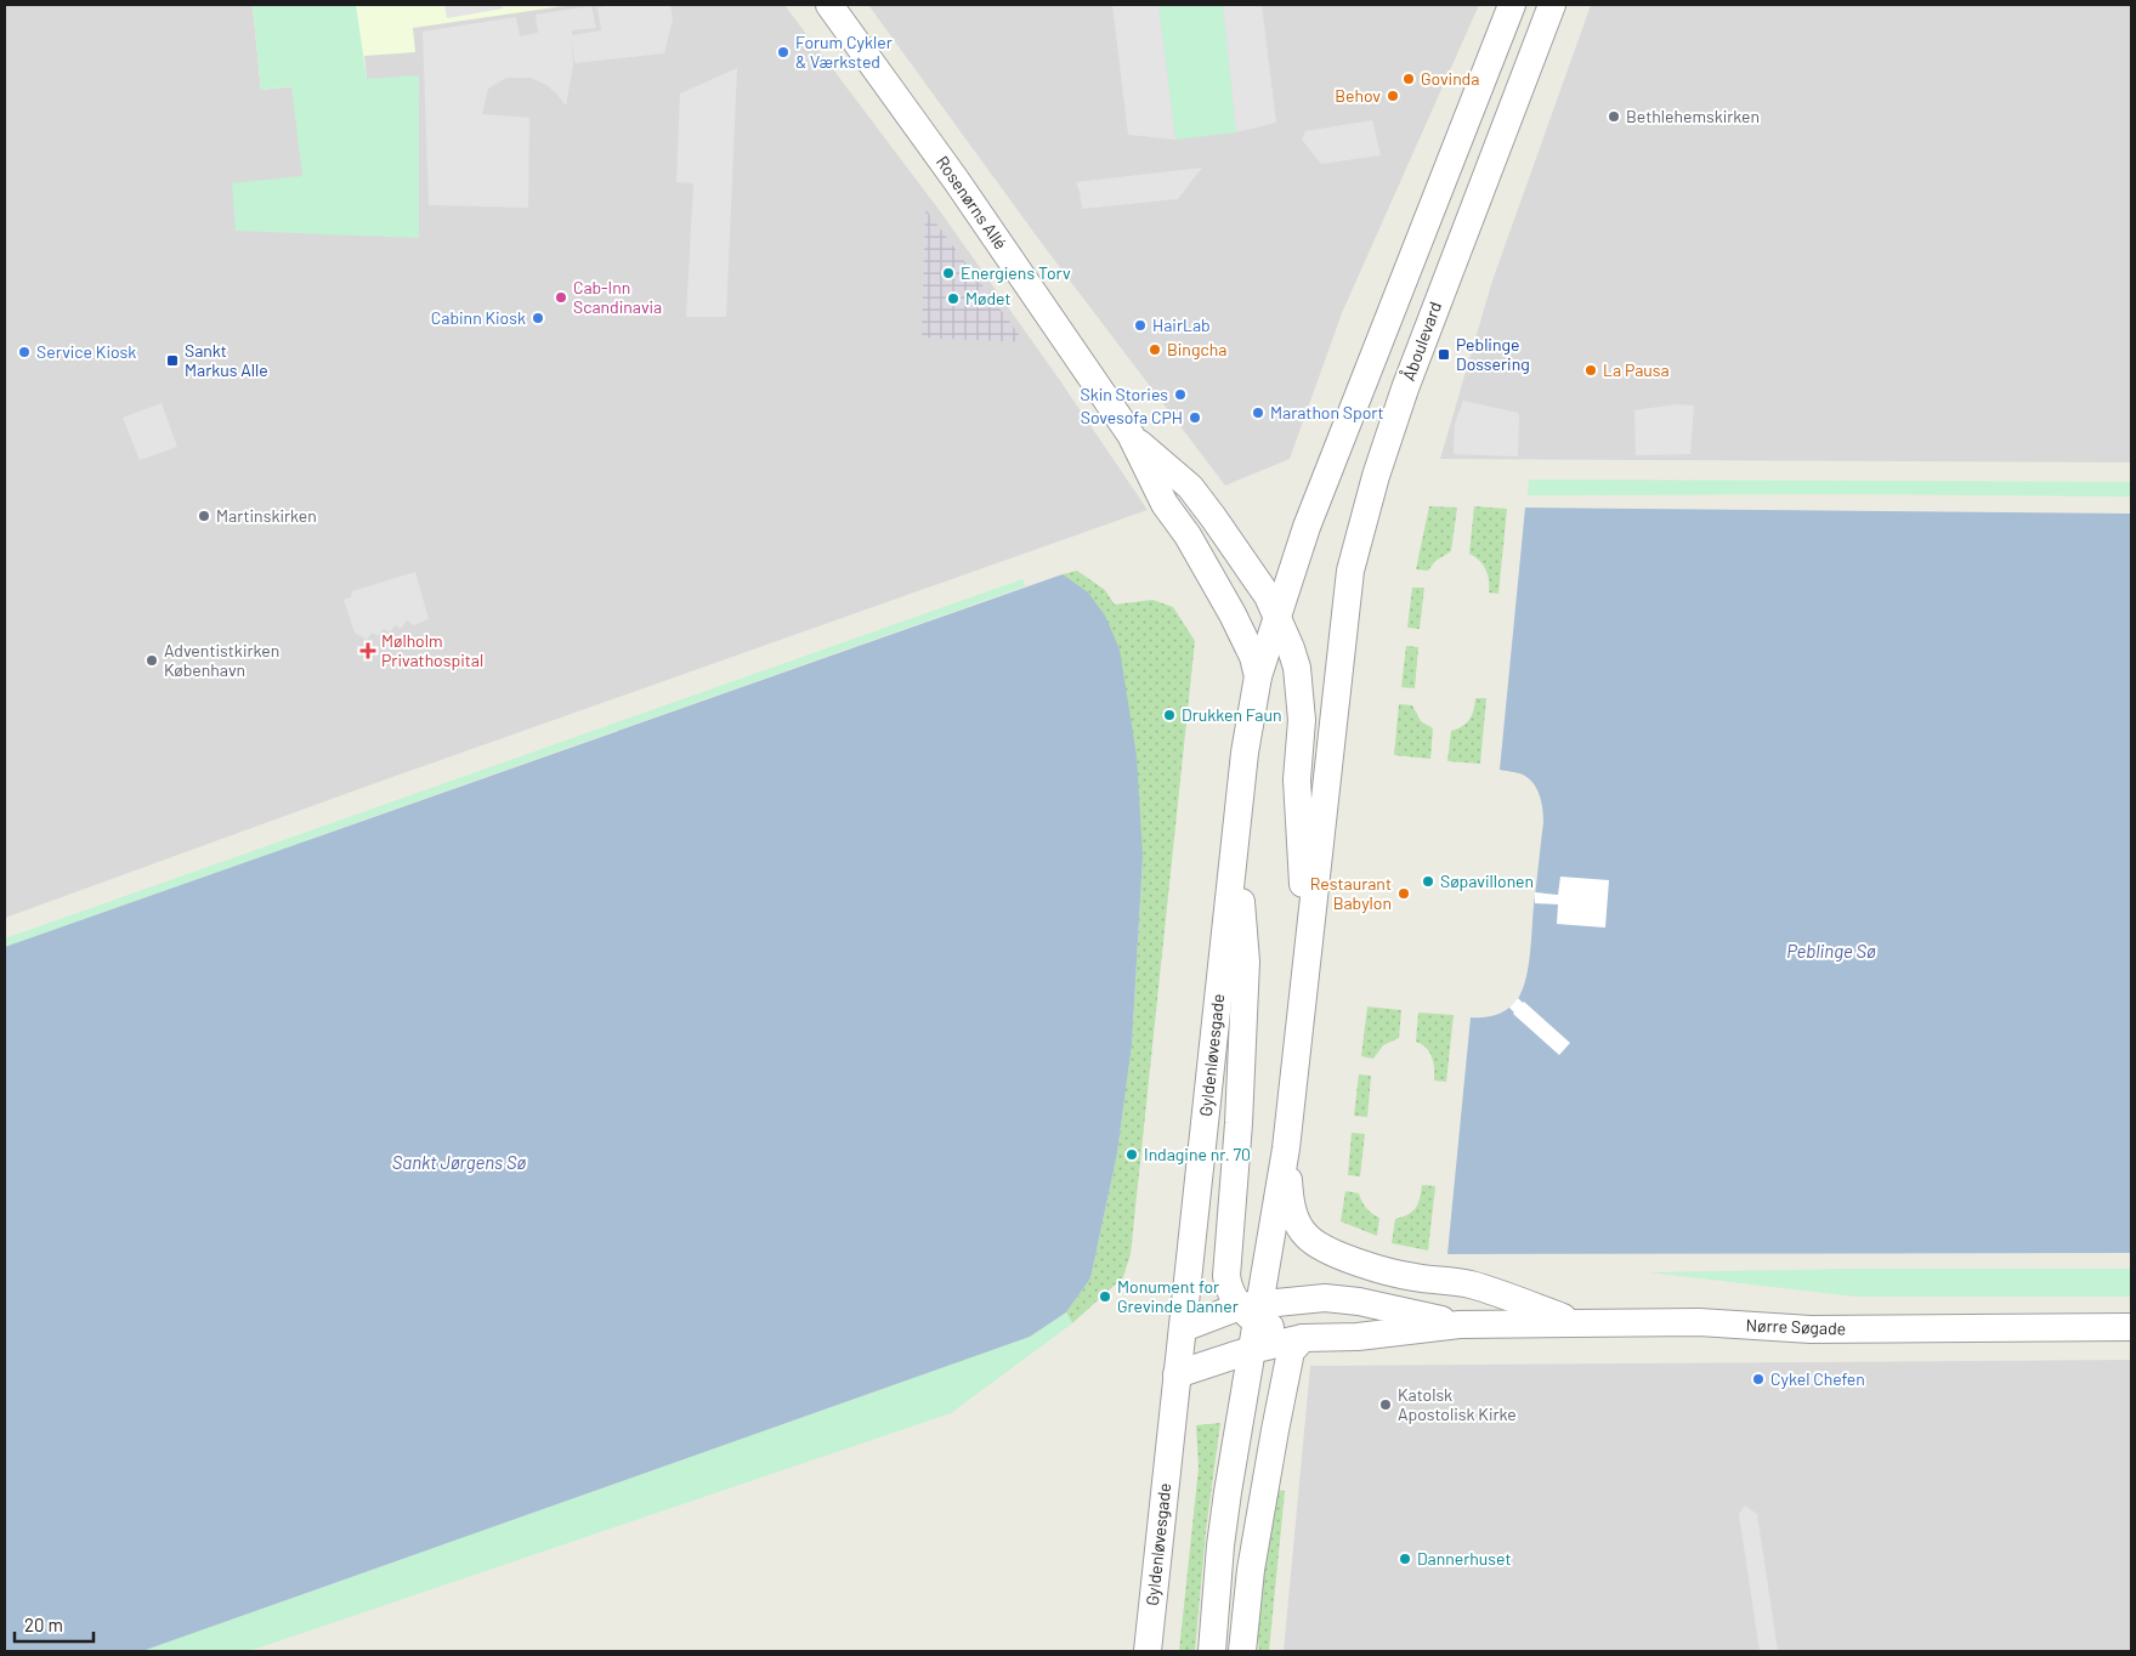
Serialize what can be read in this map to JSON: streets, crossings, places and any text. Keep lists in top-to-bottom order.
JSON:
{
  "streets": {
    "street": [
      "Rosenørns Allé",
      "Åboulevard",
      "Gyldenløvesgade",
      "Nørre Søgade"
    ]
  },
  "crossings": [
    ["Rosenørns Allé", "Åboulevard"],
    ["Rosenørns Allé", "Gyldenløvesgade"],
    ["Gyldenløvesgade", "Nørre Søgade"]
  ],
  "water": ["Peblinge Sø", "Sankt Jørgens Sø"],
  "places": {
    "other": [
      "Forum Cykler & Værksted",
      "Govinda",
      "Behov",
      "Bethlehemskirken",
      "Energiens Torv",
      "Cab-Inn Scandinavia",
      "Mødet",
      "Cabinn Kiosk",
      "HairLab",
      "Bingcha",
      "Service Kiosk",
      "La Pausa",
      "Skin Stories",
      "Marathon Sport",
      "Sovesofa CPH",
      "Martinskirken",
      "Adventistkirken København",
      "Drukken Faun",
      "Søpavillonen",
      "Restaurant Babylon",
      "Indagine nr. 70",
      "Monument for Grevinde Danner",
      "Cykel Chefen",
      "Katolsk Apostolisk Kirke",
      "Dannerhuset"
    ],
    "transit": ["Peblinge Dossering", "Sankt Markus Alle"],
    "health": ["Mølholm Privathospital"]
  },
  "scale_bar": "20 m"
}
